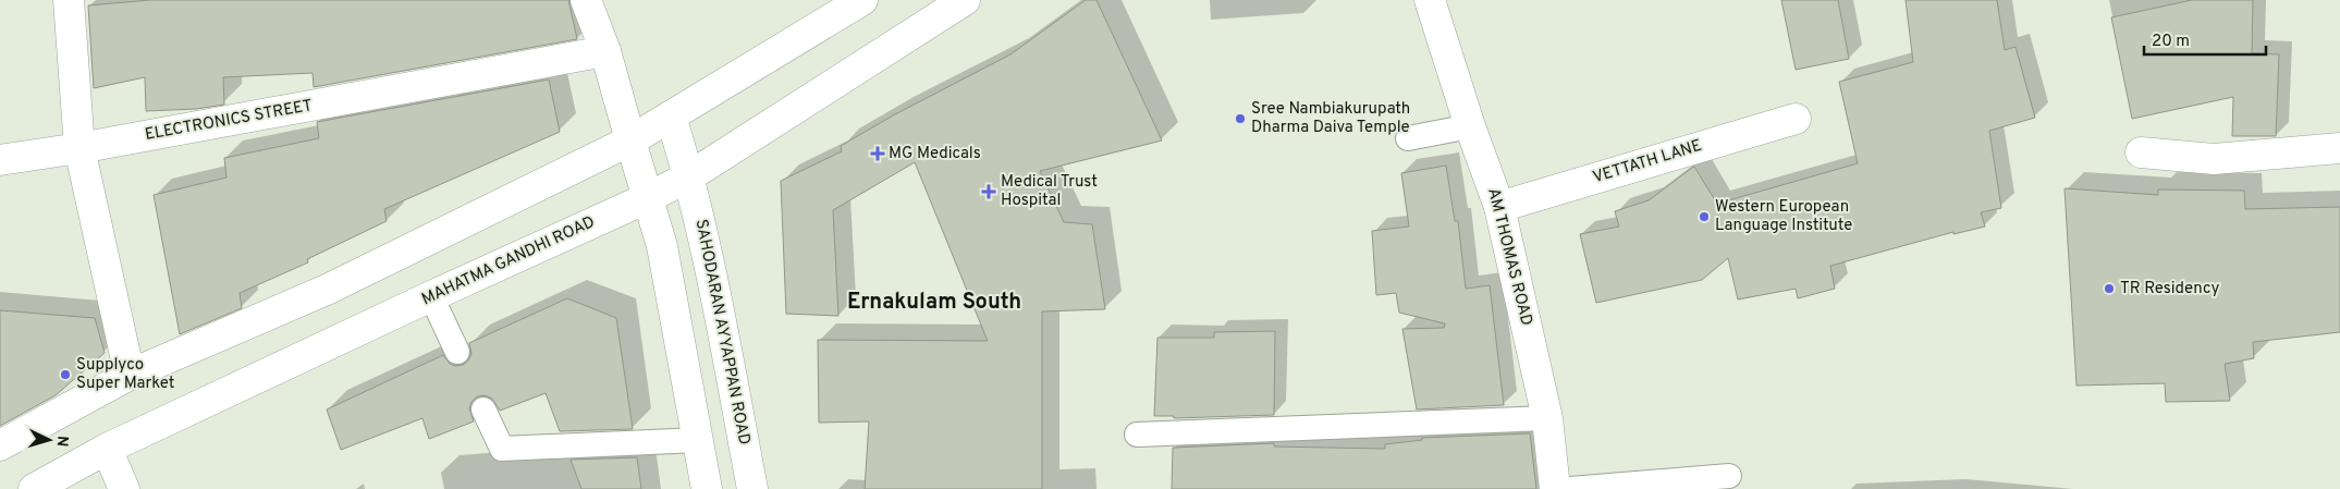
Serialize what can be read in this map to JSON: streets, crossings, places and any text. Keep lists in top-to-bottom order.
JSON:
{
  "streets": {
    "main road": [
      "ELECTRONICS STREET",
      "VETTATH LANE",
      "AM THOMAS ROAD",
      "MAHATMA GANDHI ROAD",
      "SAHODARAN AYYAPPAN ROAD"
    ]
  },
  "crossings": [
    ["VETTATH LANE", "AM THOMAS ROAD"],
    ["MAHATMA GANDHI ROAD", "SAHODARAN AYYAPPAN ROAD"]
  ],
  "districts": ["Ernakulam South"],
  "places": {
    "other": [
      "Sree Nambiakurupath Dharma Daiva Temple",
      "Western European Language Institute",
      "TR Residency",
      "Supplyco Super Market"
    ],
    "health": ["MG Medicals", "Medical Trust Hospital"]
  },
  "scale_bar": "20 m",
  "north": "right"
}
